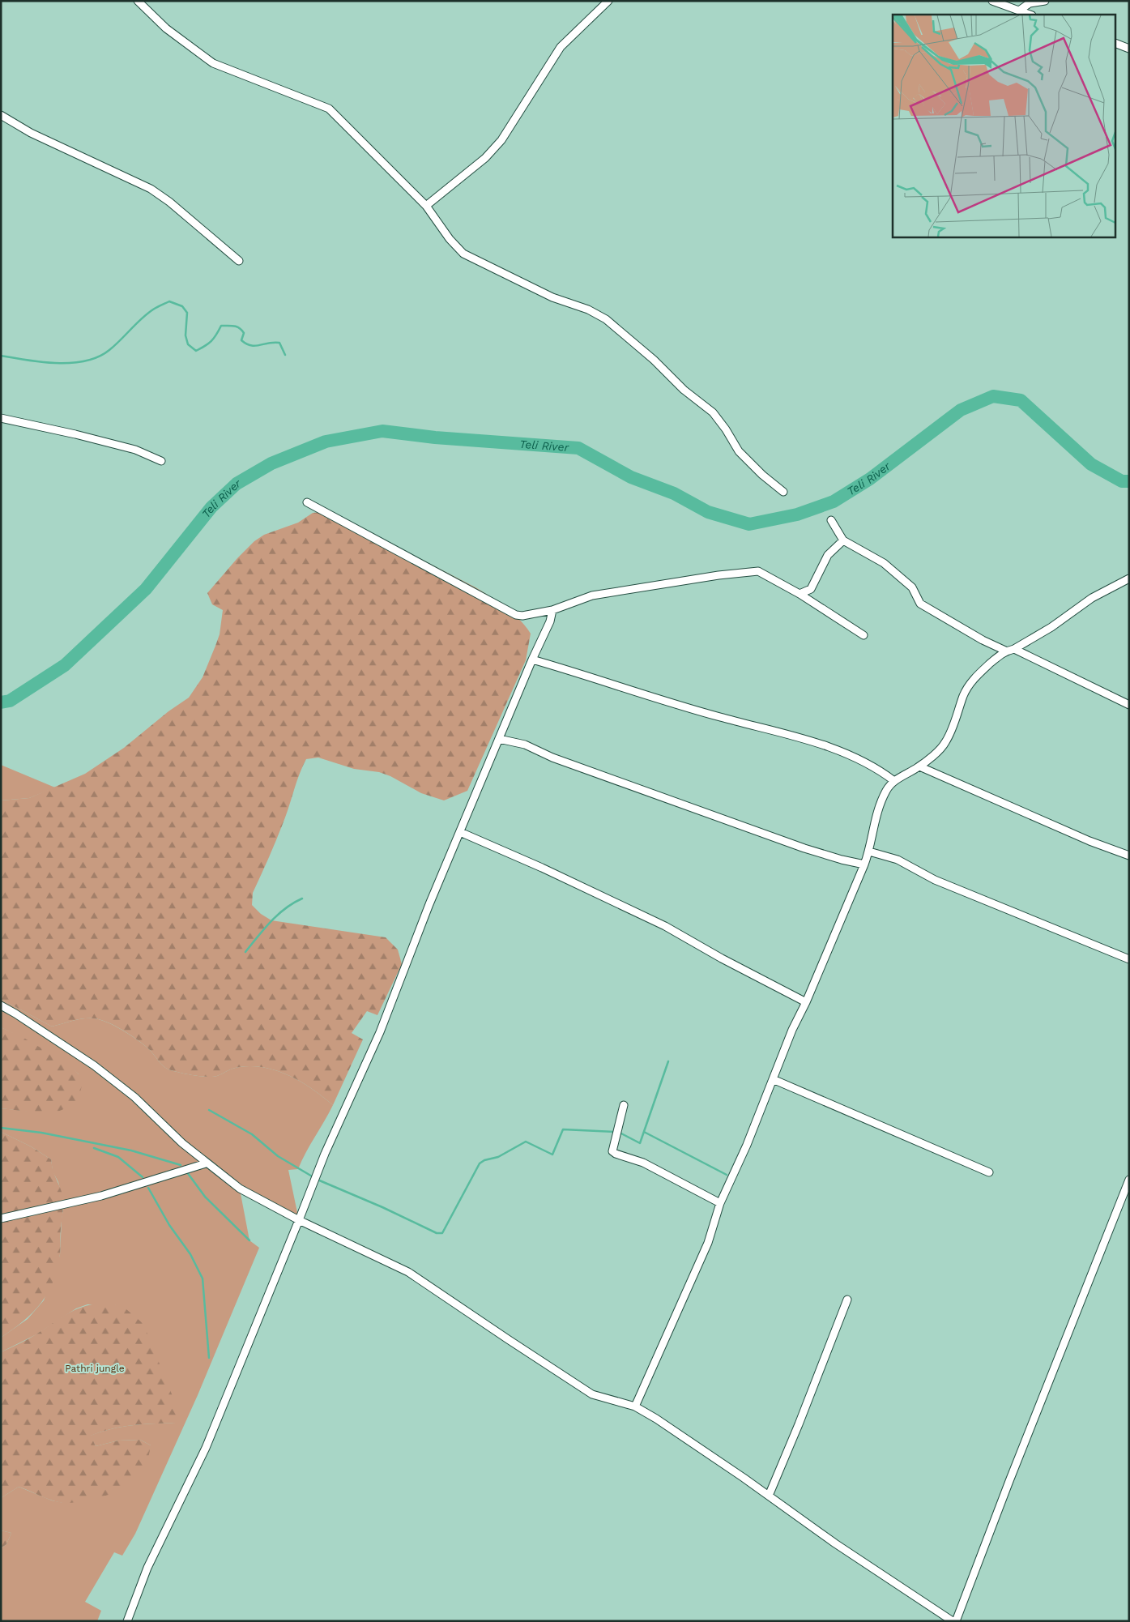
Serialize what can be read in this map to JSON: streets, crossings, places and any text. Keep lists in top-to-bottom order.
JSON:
{
  "water": ["Teli River"],
  "parks": ["Pathri jungle"]
}
